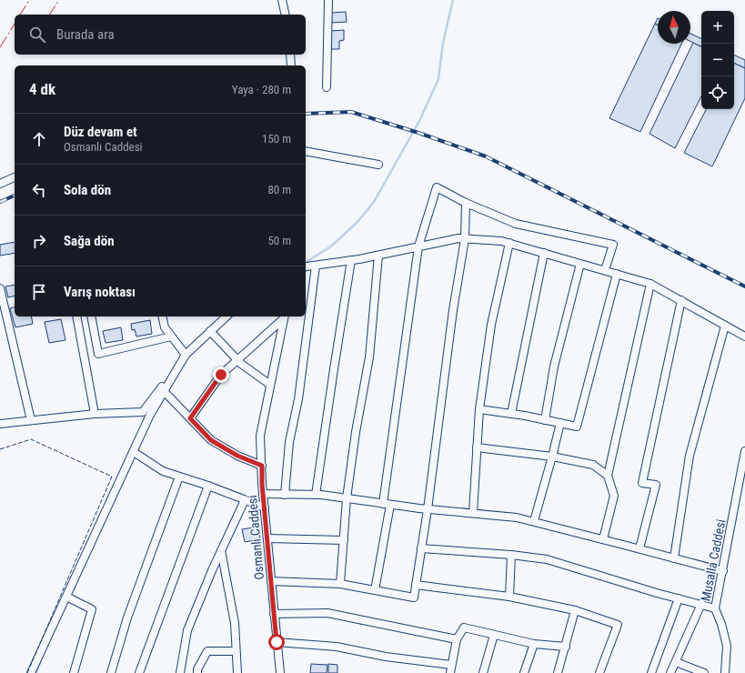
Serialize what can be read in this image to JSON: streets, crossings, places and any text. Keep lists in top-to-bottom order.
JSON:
{
  "streets": {
    "street": ["Osmanlı Caddesi", "Musalla Caddesi"]
  },
  "north": "top",
  "page": {
    "map_buttons": ["+", "−"],
    "search": "Burada ara",
    "heading": ["4 dk", "Yaya · 280 m"],
    "list": [
      ["Düz devam et", "Osmanlı Caddesi", "150 m"],
      ["Sola dön", "80 m"],
      ["Sağa dön", "50 m"],
      "Varış noktası"
    ]
  }
}
